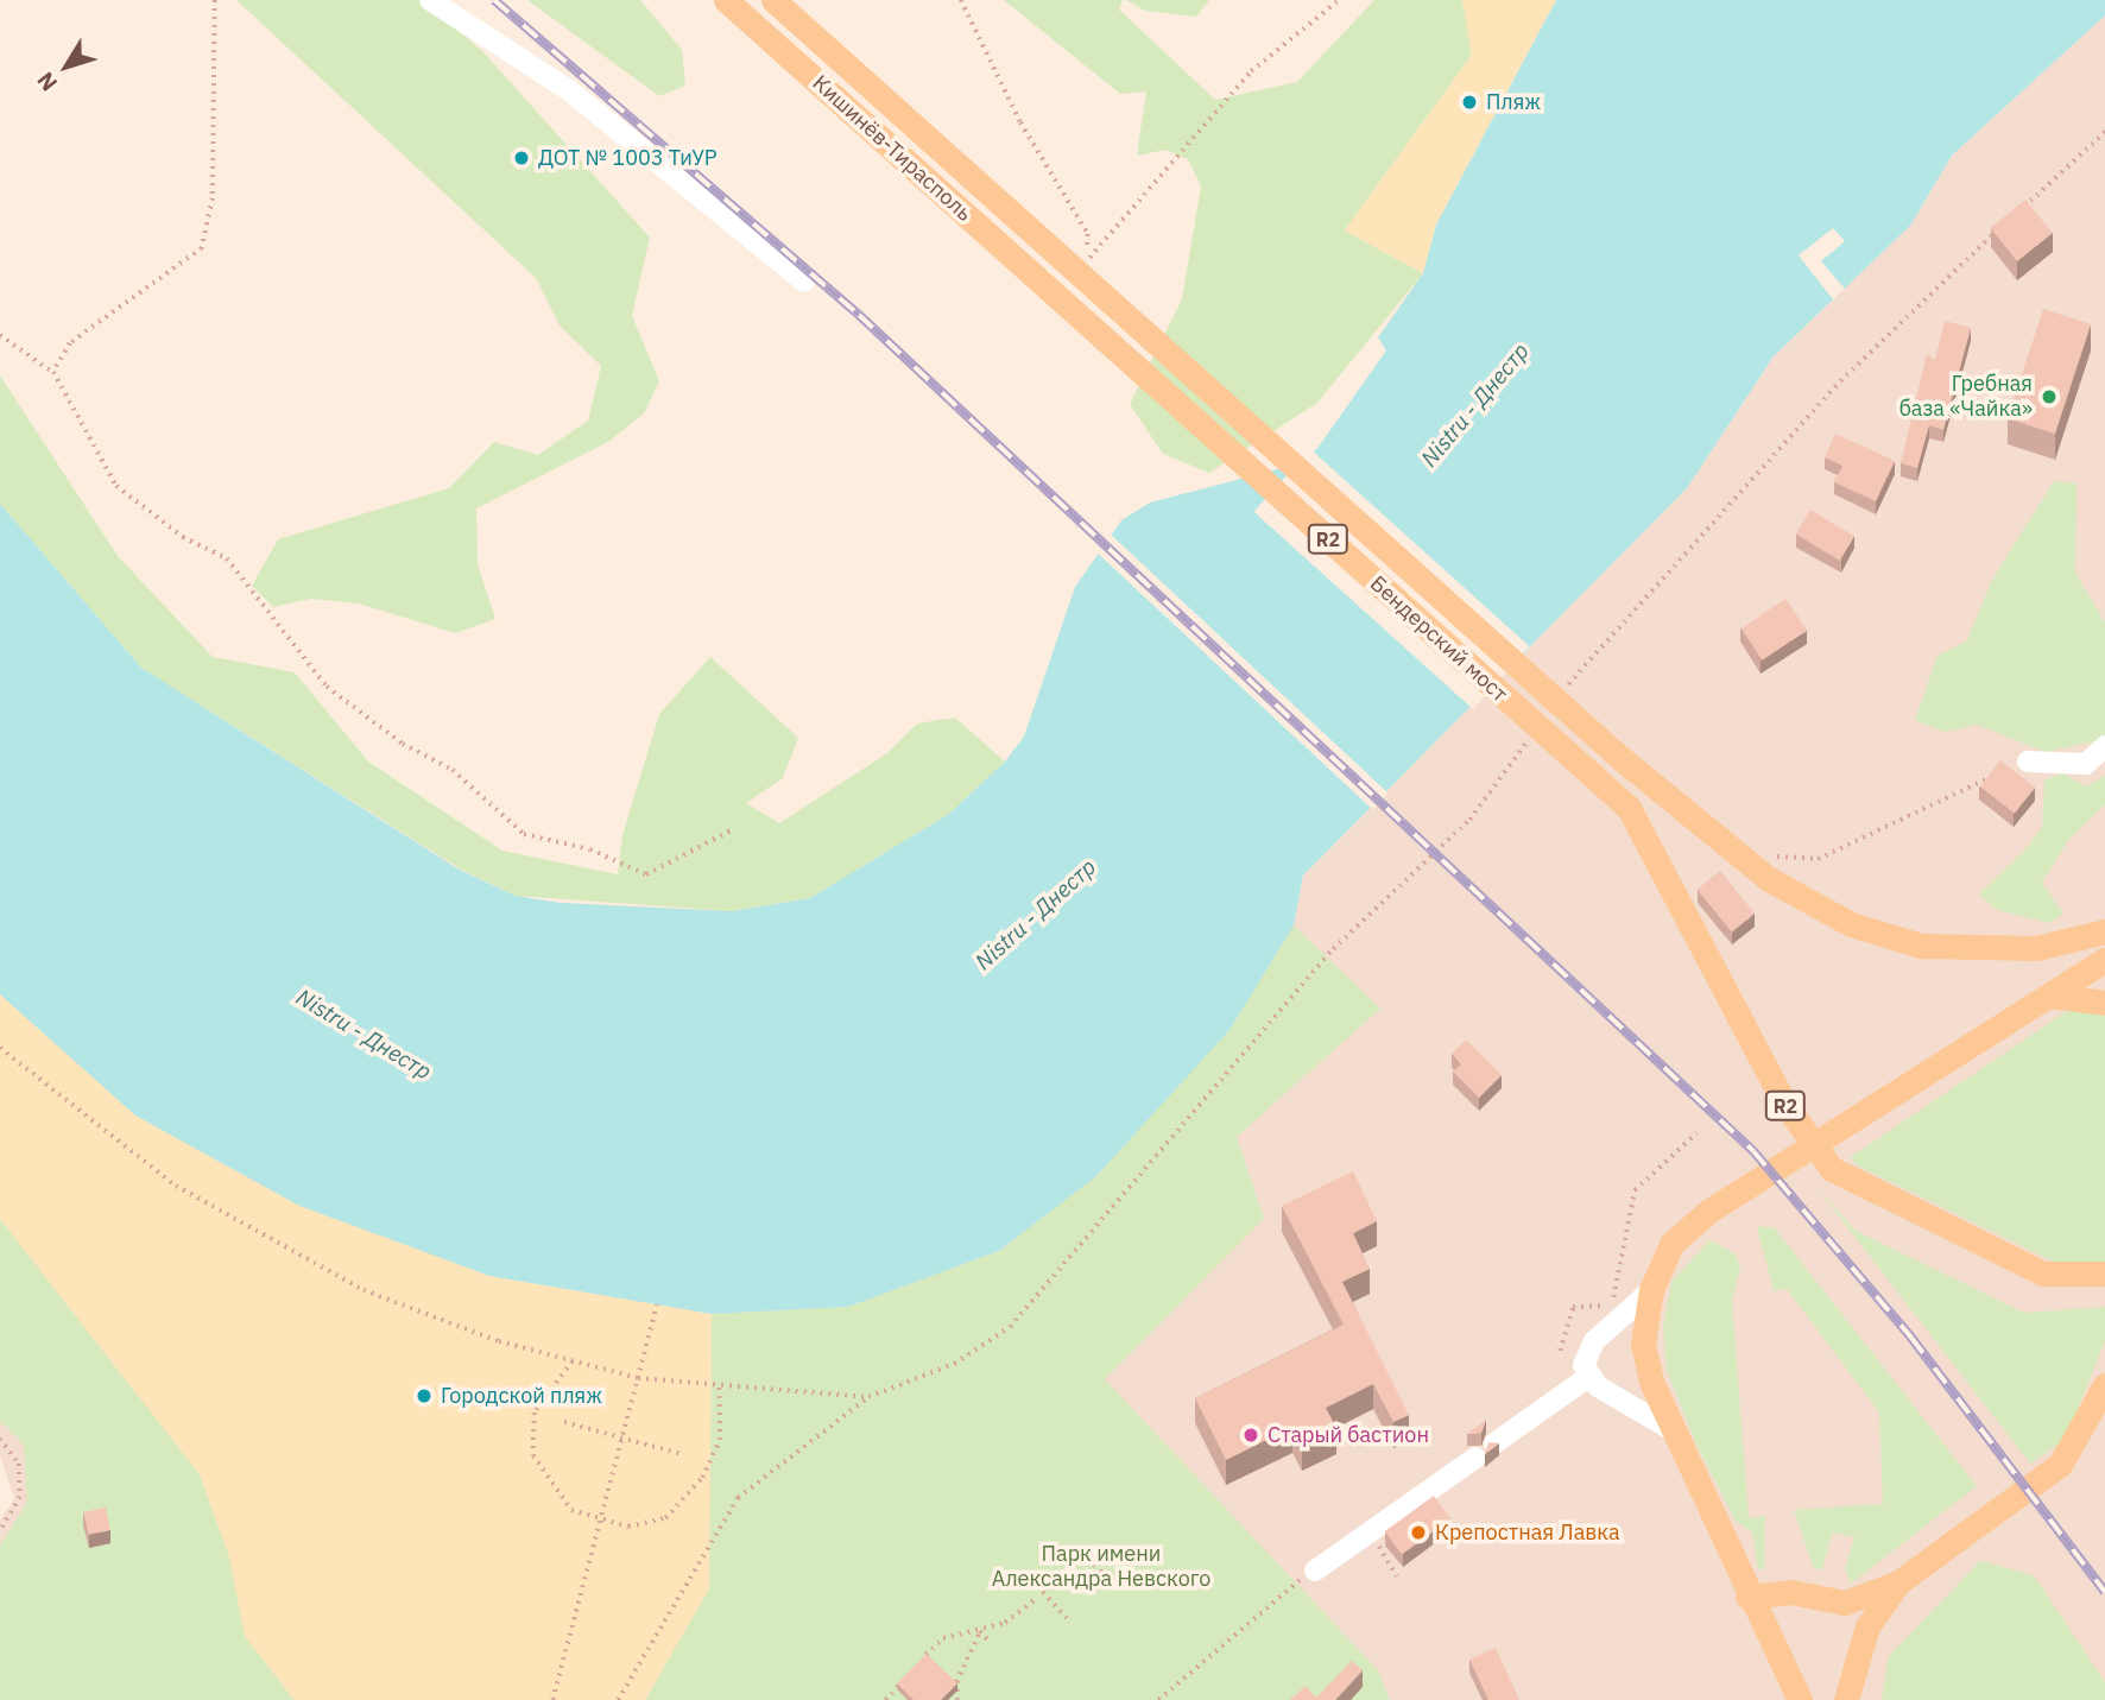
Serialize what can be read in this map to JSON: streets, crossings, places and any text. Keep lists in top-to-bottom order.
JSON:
{
  "streets": {
    "main road": ["Кишинёв-Тирасполь", "R2", "Бендерский мост"]
  },
  "crossings": [
    ["Кишинёв-Тирасполь", "Бендерский мост"]
  ],
  "water": ["Nistru - Днестр"],
  "parks": ["Парк имени Александра Невского"],
  "places": [
    "Пляж",
    "ДОТ № 1003 ТиУР",
    "Гребная база «Чайка»",
    "Городской пляж",
    "Старый бастион",
    "Крепостная Лавка"
  ],
  "north": "bottom left"
}
